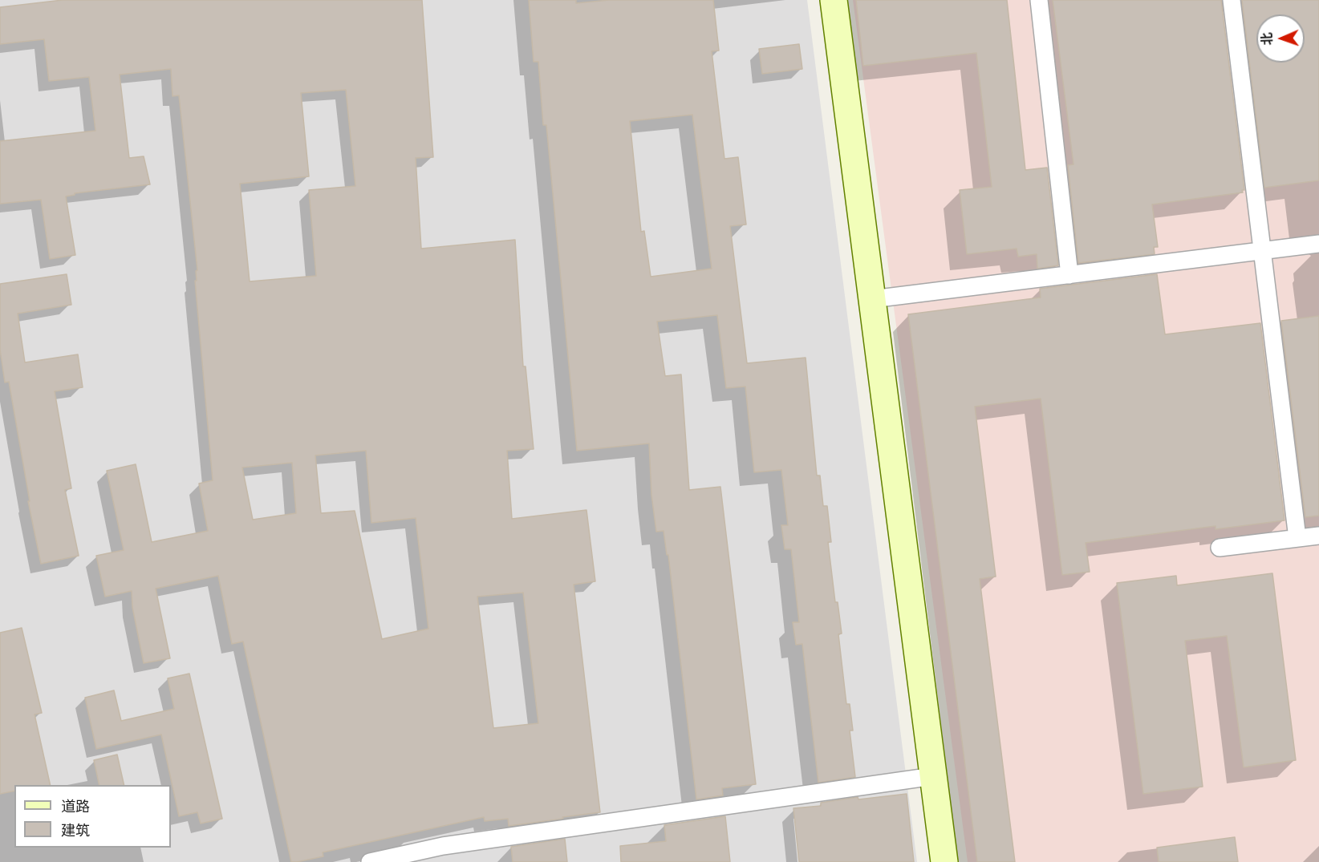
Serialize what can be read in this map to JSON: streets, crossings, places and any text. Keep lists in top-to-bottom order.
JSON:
{
  "legend": ["道路", "建筑"],
  "north": "left"
}
